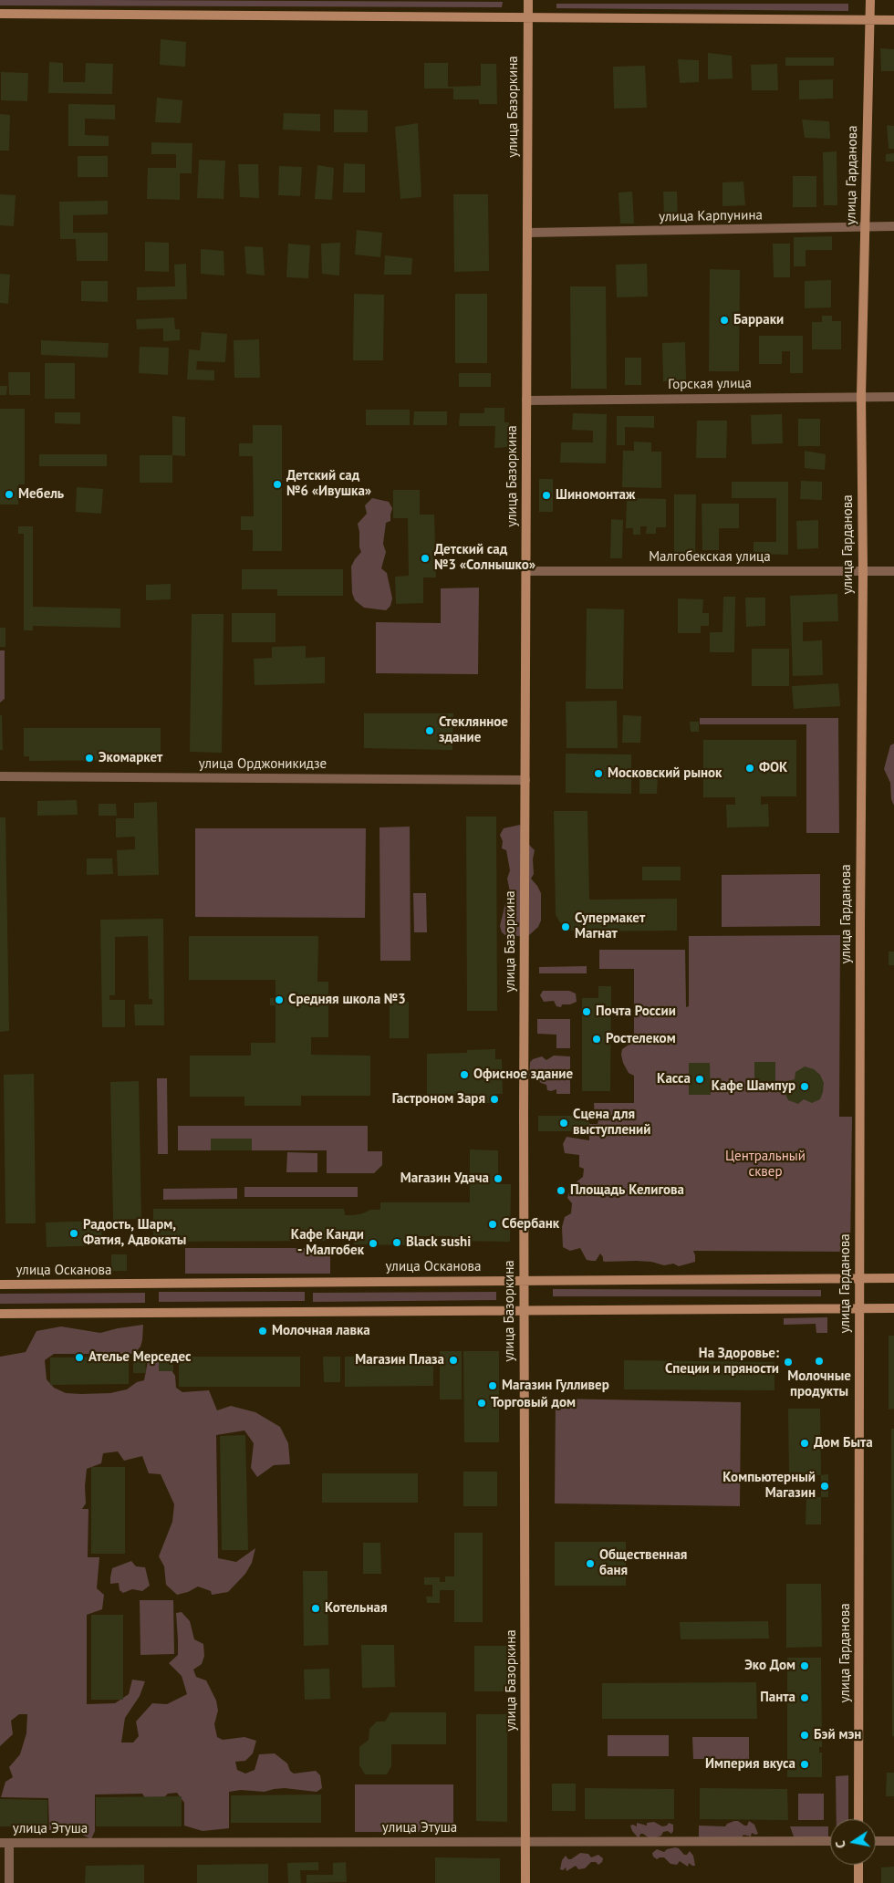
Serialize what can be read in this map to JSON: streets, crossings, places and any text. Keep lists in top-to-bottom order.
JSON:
{
  "streets": {
    "street": [
      "улица Базоркина",
      "улица Гарданова",
      "улица Карпунина",
      "Горская улица",
      "Малгобекская улица",
      "улица Орджоникидзе",
      "улица Осканова",
      "улица Этуша"
    ]
  },
  "crossings": [
    ["улица Базоркина", "улица Карпунина"],
    ["улица Базоркина", "Горская улица"],
    ["улица Базоркина", "Малгобекская улица"],
    ["улица Базоркина", "улица Орджоникидзе"],
    ["улица Базоркина", "улица Осканова"],
    ["улица Базоркина", "улица Этуша"],
    ["улица Гарданова", "улица Карпунина"],
    ["улица Гарданова", "Горская улица"],
    ["улица Гарданова", "Малгобекская улица"],
    ["улица Гарданова", "улица Осканова"]
  ],
  "parks": ["Центральный сквер"],
  "places": [
    "Барраки",
    "Детский сад №6 «Ивушка»",
    "Мебель",
    "Шиномонтаж",
    "Детский сад №3 «Солнышко»",
    "Стеклянное здание",
    "Экомаркет",
    "ФОК",
    "Московский рынок",
    "Супермакет Магнат",
    "Средняя школа №3",
    "Почта России",
    "Ростелеком",
    "Офисное здание",
    "Касса",
    "Кафе Шампур",
    "Гастроном Заря",
    "Сцена для выступлений",
    "Магазин Удача",
    "Площадь Келигова",
    "Сбербанк",
    "Радость, Шарм, Фатия, Адвокаты",
    "Black sushi",
    "Кафе Канди - Малгобек",
    "Молочная лавка",
    "Ателье Мерседес",
    "Магазин Плаза",
    "Молочные продукты",
    "На Здоровье: Специи и пряности",
    "Магазин Гулливер",
    "Торговый дом",
    "Дом Быта",
    "Компьютерный Магазин",
    "Общественная баня",
    "Котельная",
    "Эко Дом",
    "Панта",
    "Бэй мэн",
    "Империя вкуса"
  ],
  "north": "left"
}
